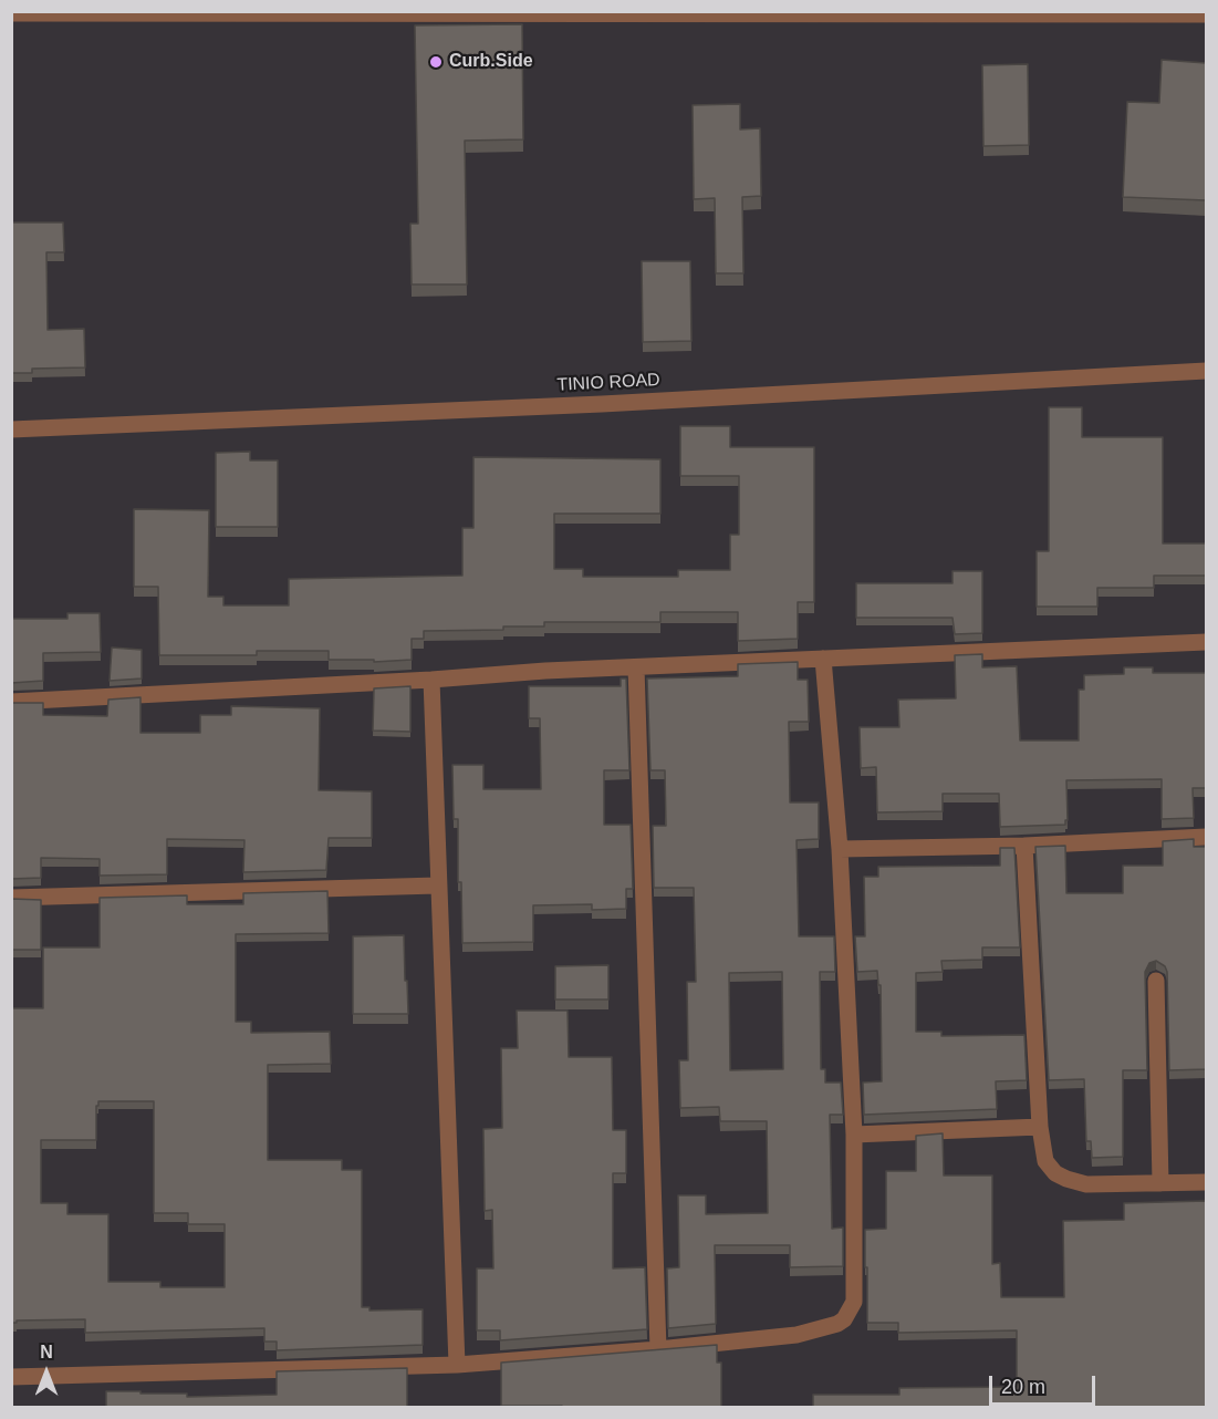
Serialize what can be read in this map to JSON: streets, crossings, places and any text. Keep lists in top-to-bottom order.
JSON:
{
  "streets": {
    "street": ["TINIO ROAD"]
  },
  "places": ["Curb.Side"],
  "scale_bar": "20 m",
  "north": "top"
}
